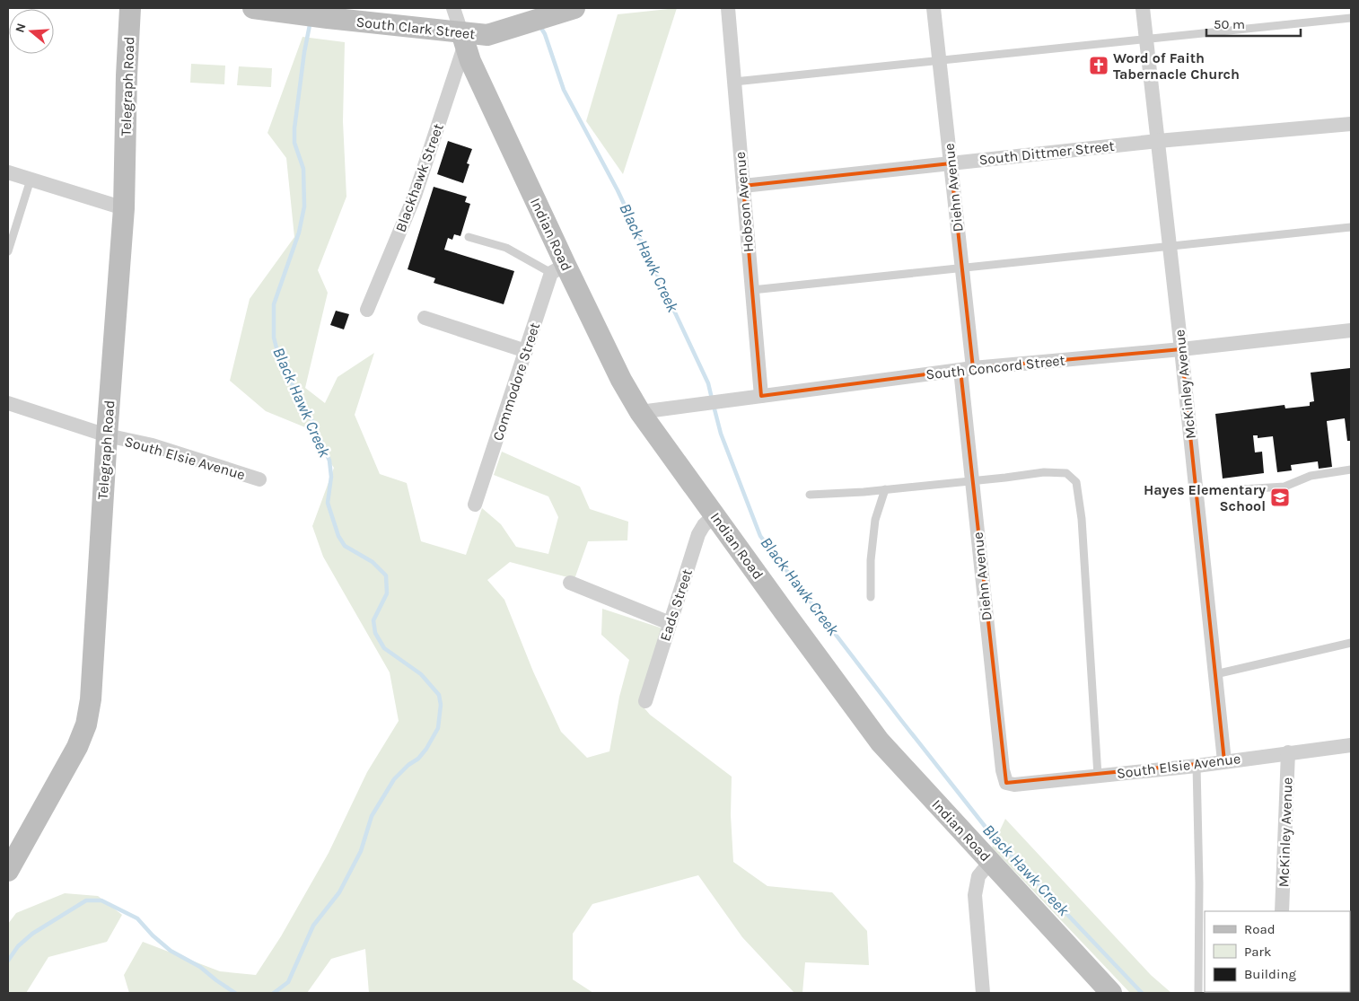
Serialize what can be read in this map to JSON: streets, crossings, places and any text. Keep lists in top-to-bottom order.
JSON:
{
  "streets": {
    "street": [
      "South Clark Street",
      "Telegraph Road",
      "South Dittmer Street",
      "Blackhawk Street",
      "Diehn Avenue",
      "Hobson Avenue",
      "Indian Road",
      "South Concord Street",
      "Commodore Street",
      "McKinley Avenue",
      "South Elsie Avenue",
      "Eads Street"
    ]
  },
  "crossings": [
    ["South Clark Street", "Blackhawk Street"],
    ["South Clark Street", "Indian Road"],
    ["Telegraph Road", "South Elsie Avenue"],
    ["South Dittmer Street", "Diehn Avenue"],
    ["South Dittmer Street", "Hobson Avenue"],
    ["South Dittmer Street", "McKinley Avenue"],
    ["Blackhawk Street", "Indian Road"],
    ["Diehn Avenue", "South Concord Street"],
    ["Diehn Avenue", "South Elsie Avenue"],
    ["Hobson Avenue", "South Concord Street"],
    ["Indian Road", "South Concord Street"],
    ["Indian Road", "Commodore Street"],
    ["Indian Road", "Eads Street"],
    ["South Concord Street", "McKinley Avenue"],
    ["McKinley Avenue", "South Elsie Avenue"]
  ],
  "water": ["Black Hawk Creek"],
  "places": {
    "church": ["Word of Faith Tabernacle Church"],
    "school or university": ["Hayes Elementary School"]
  },
  "legend": ["Road", "Park", "Building"],
  "scale_bar": "50 m",
  "north": "left"
}
